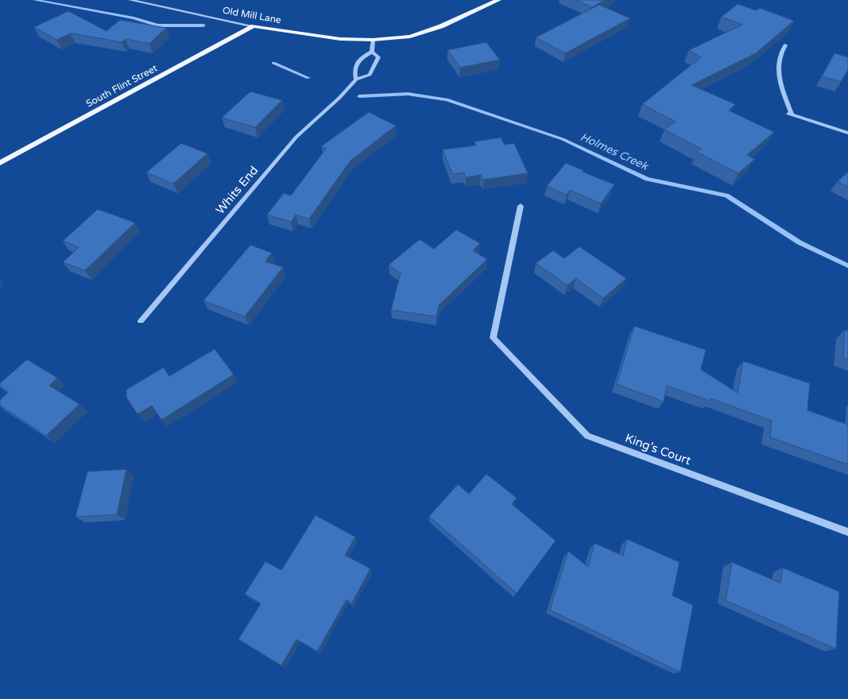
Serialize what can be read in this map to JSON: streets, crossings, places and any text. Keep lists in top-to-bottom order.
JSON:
{
  "streets": {
    "main road": ["Old Mill Lane", "South Flint Street"],
    "street": ["Whits End", "King's Court"]
  },
  "crossings": [
    ["Old Mill Lane", "South Flint Street"],
    ["Old Mill Lane", "Whits End"]
  ],
  "water": ["Holmes Creek"]
}
